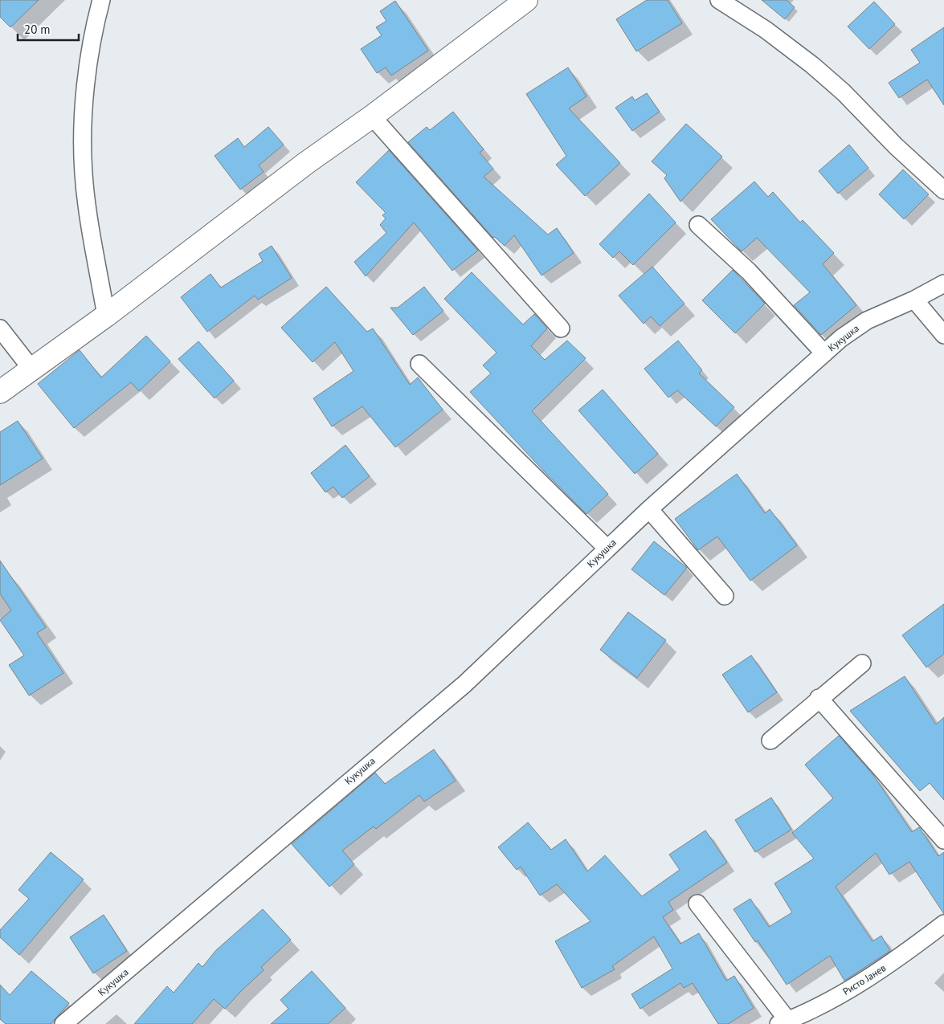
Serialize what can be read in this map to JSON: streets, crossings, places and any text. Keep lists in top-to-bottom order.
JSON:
{
  "streets": {
    "street": ["Кукушка", "Ристо Јанев"]
  },
  "scale_bar": "20 m"
}
